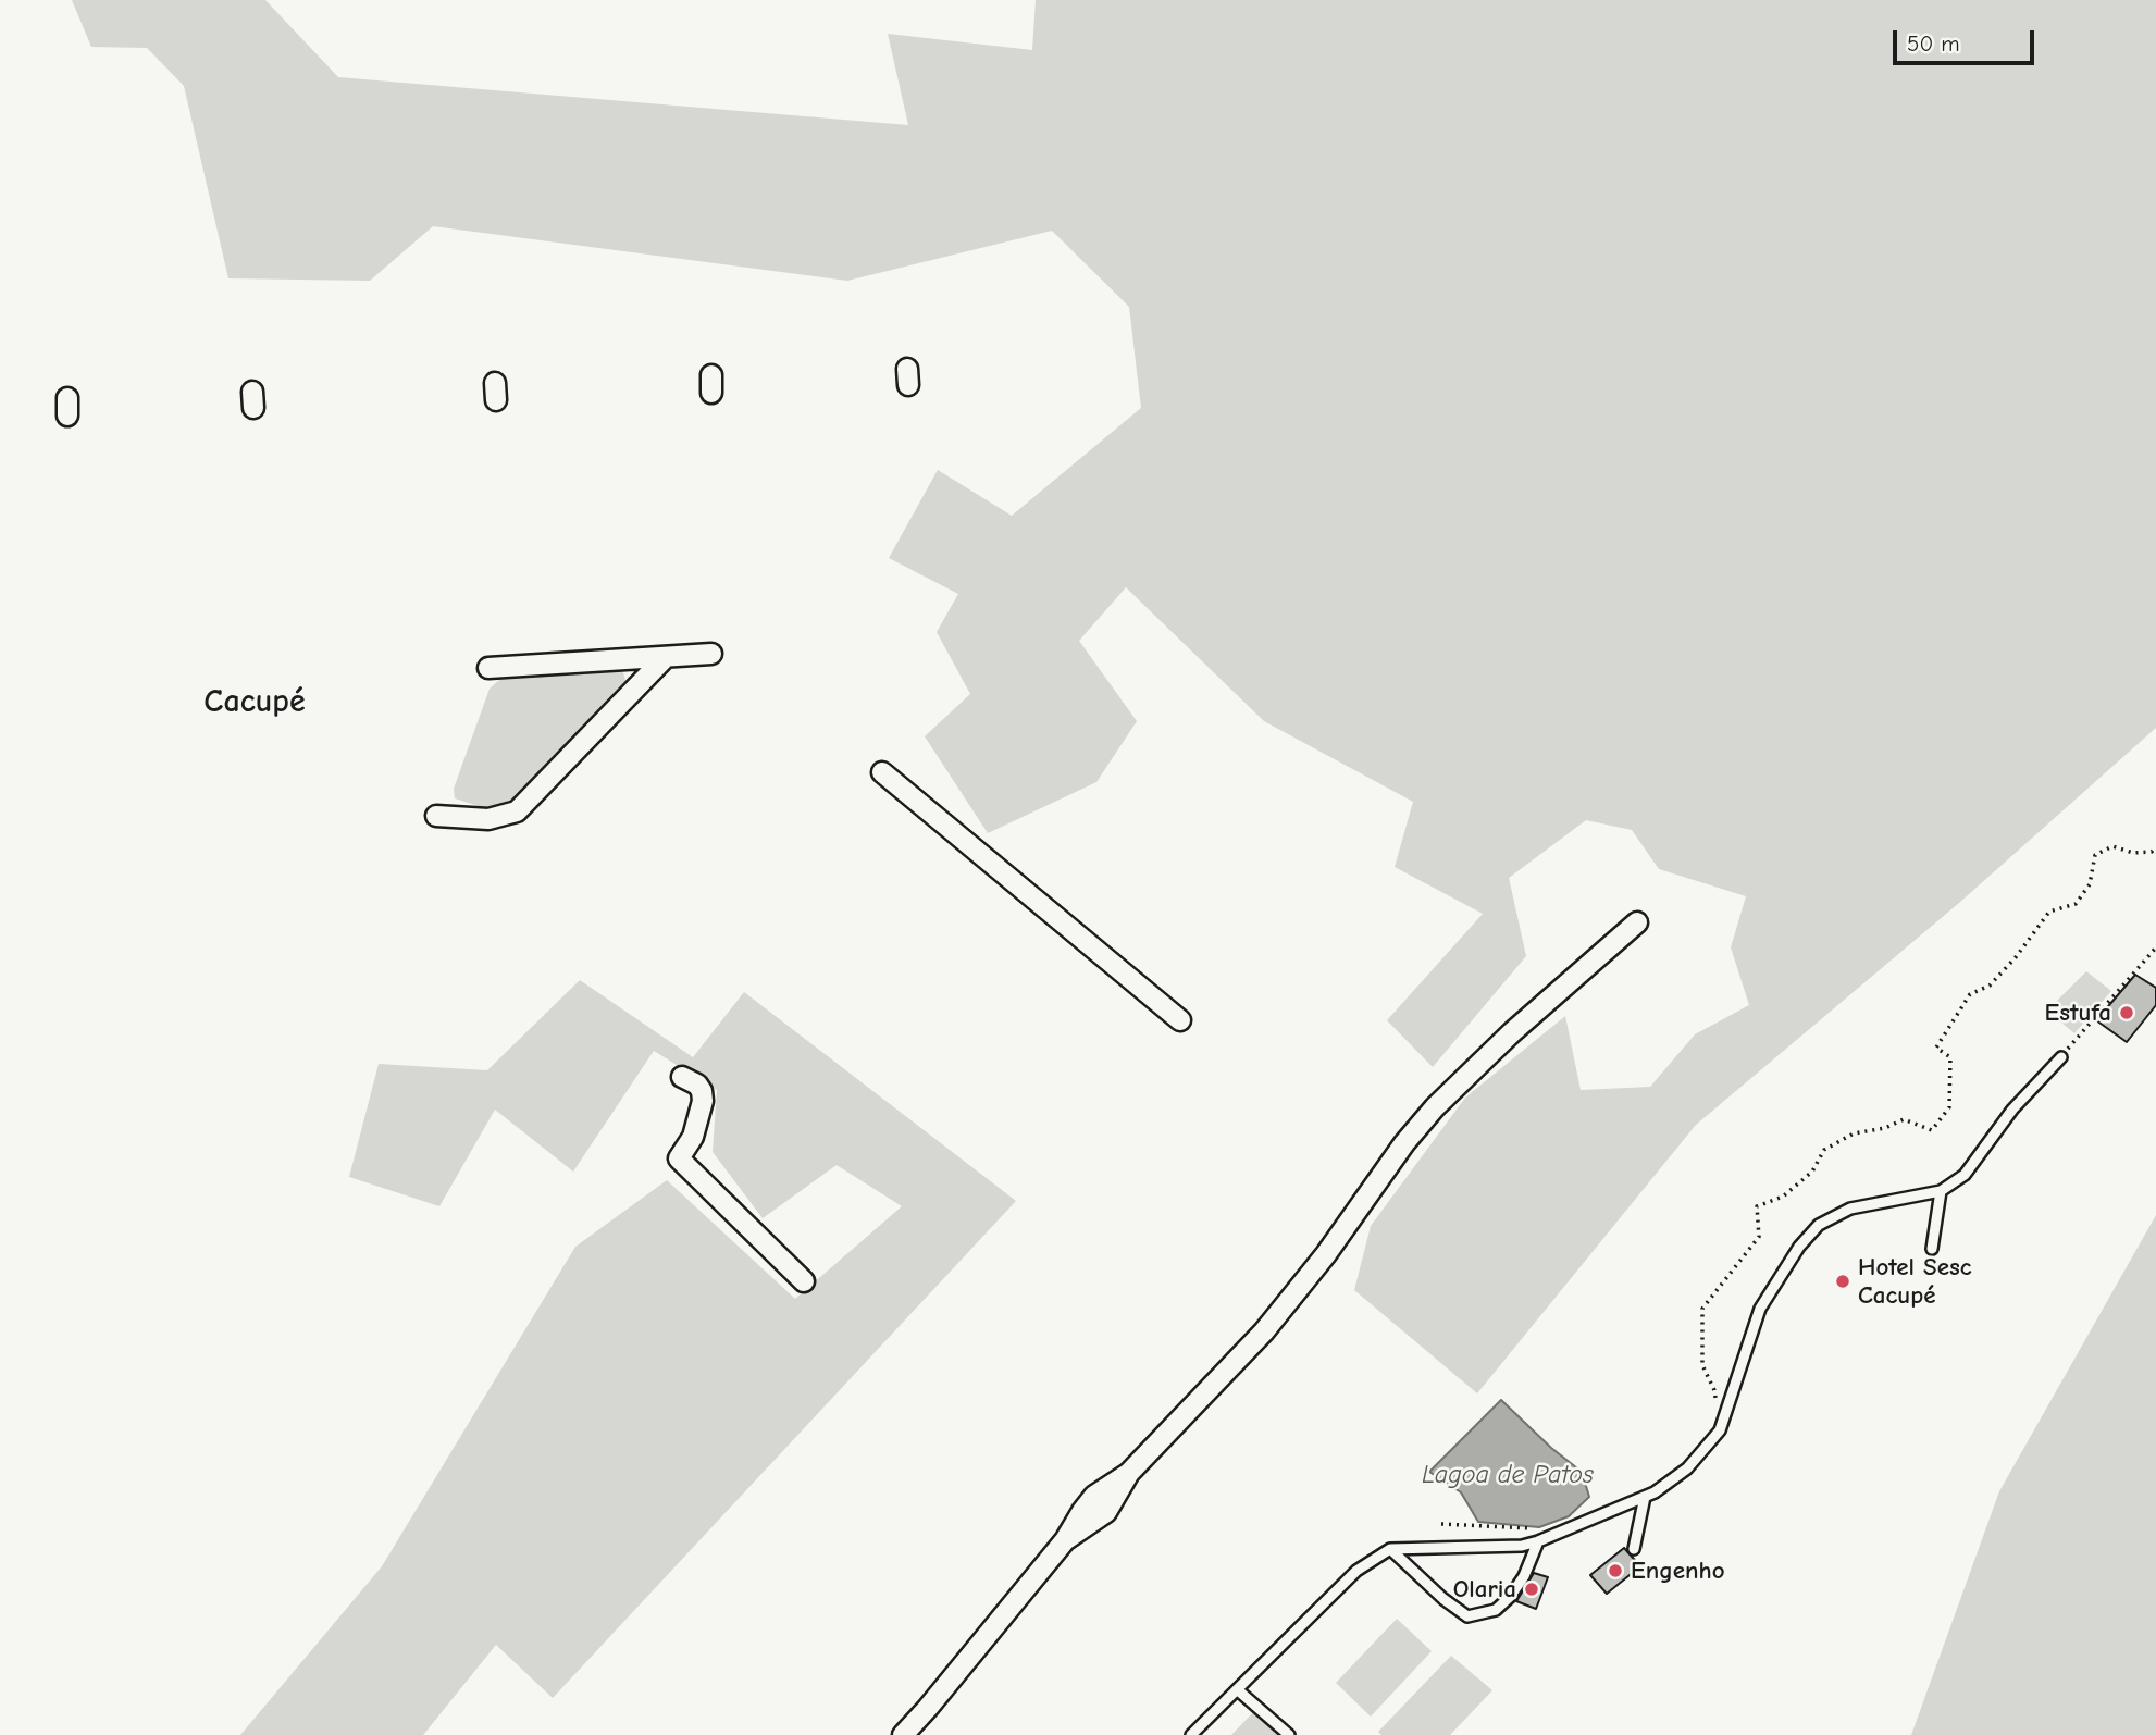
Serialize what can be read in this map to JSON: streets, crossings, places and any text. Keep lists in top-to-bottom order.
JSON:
{
  "districts": ["Cacupé"],
  "water": ["Lagoa de Patos"],
  "places": [
    "Estufa",
    "Hotel Sesc Cacupé",
    "Engenho",
    "Olaria"
  ],
  "scale_bar": "50 m"
}
